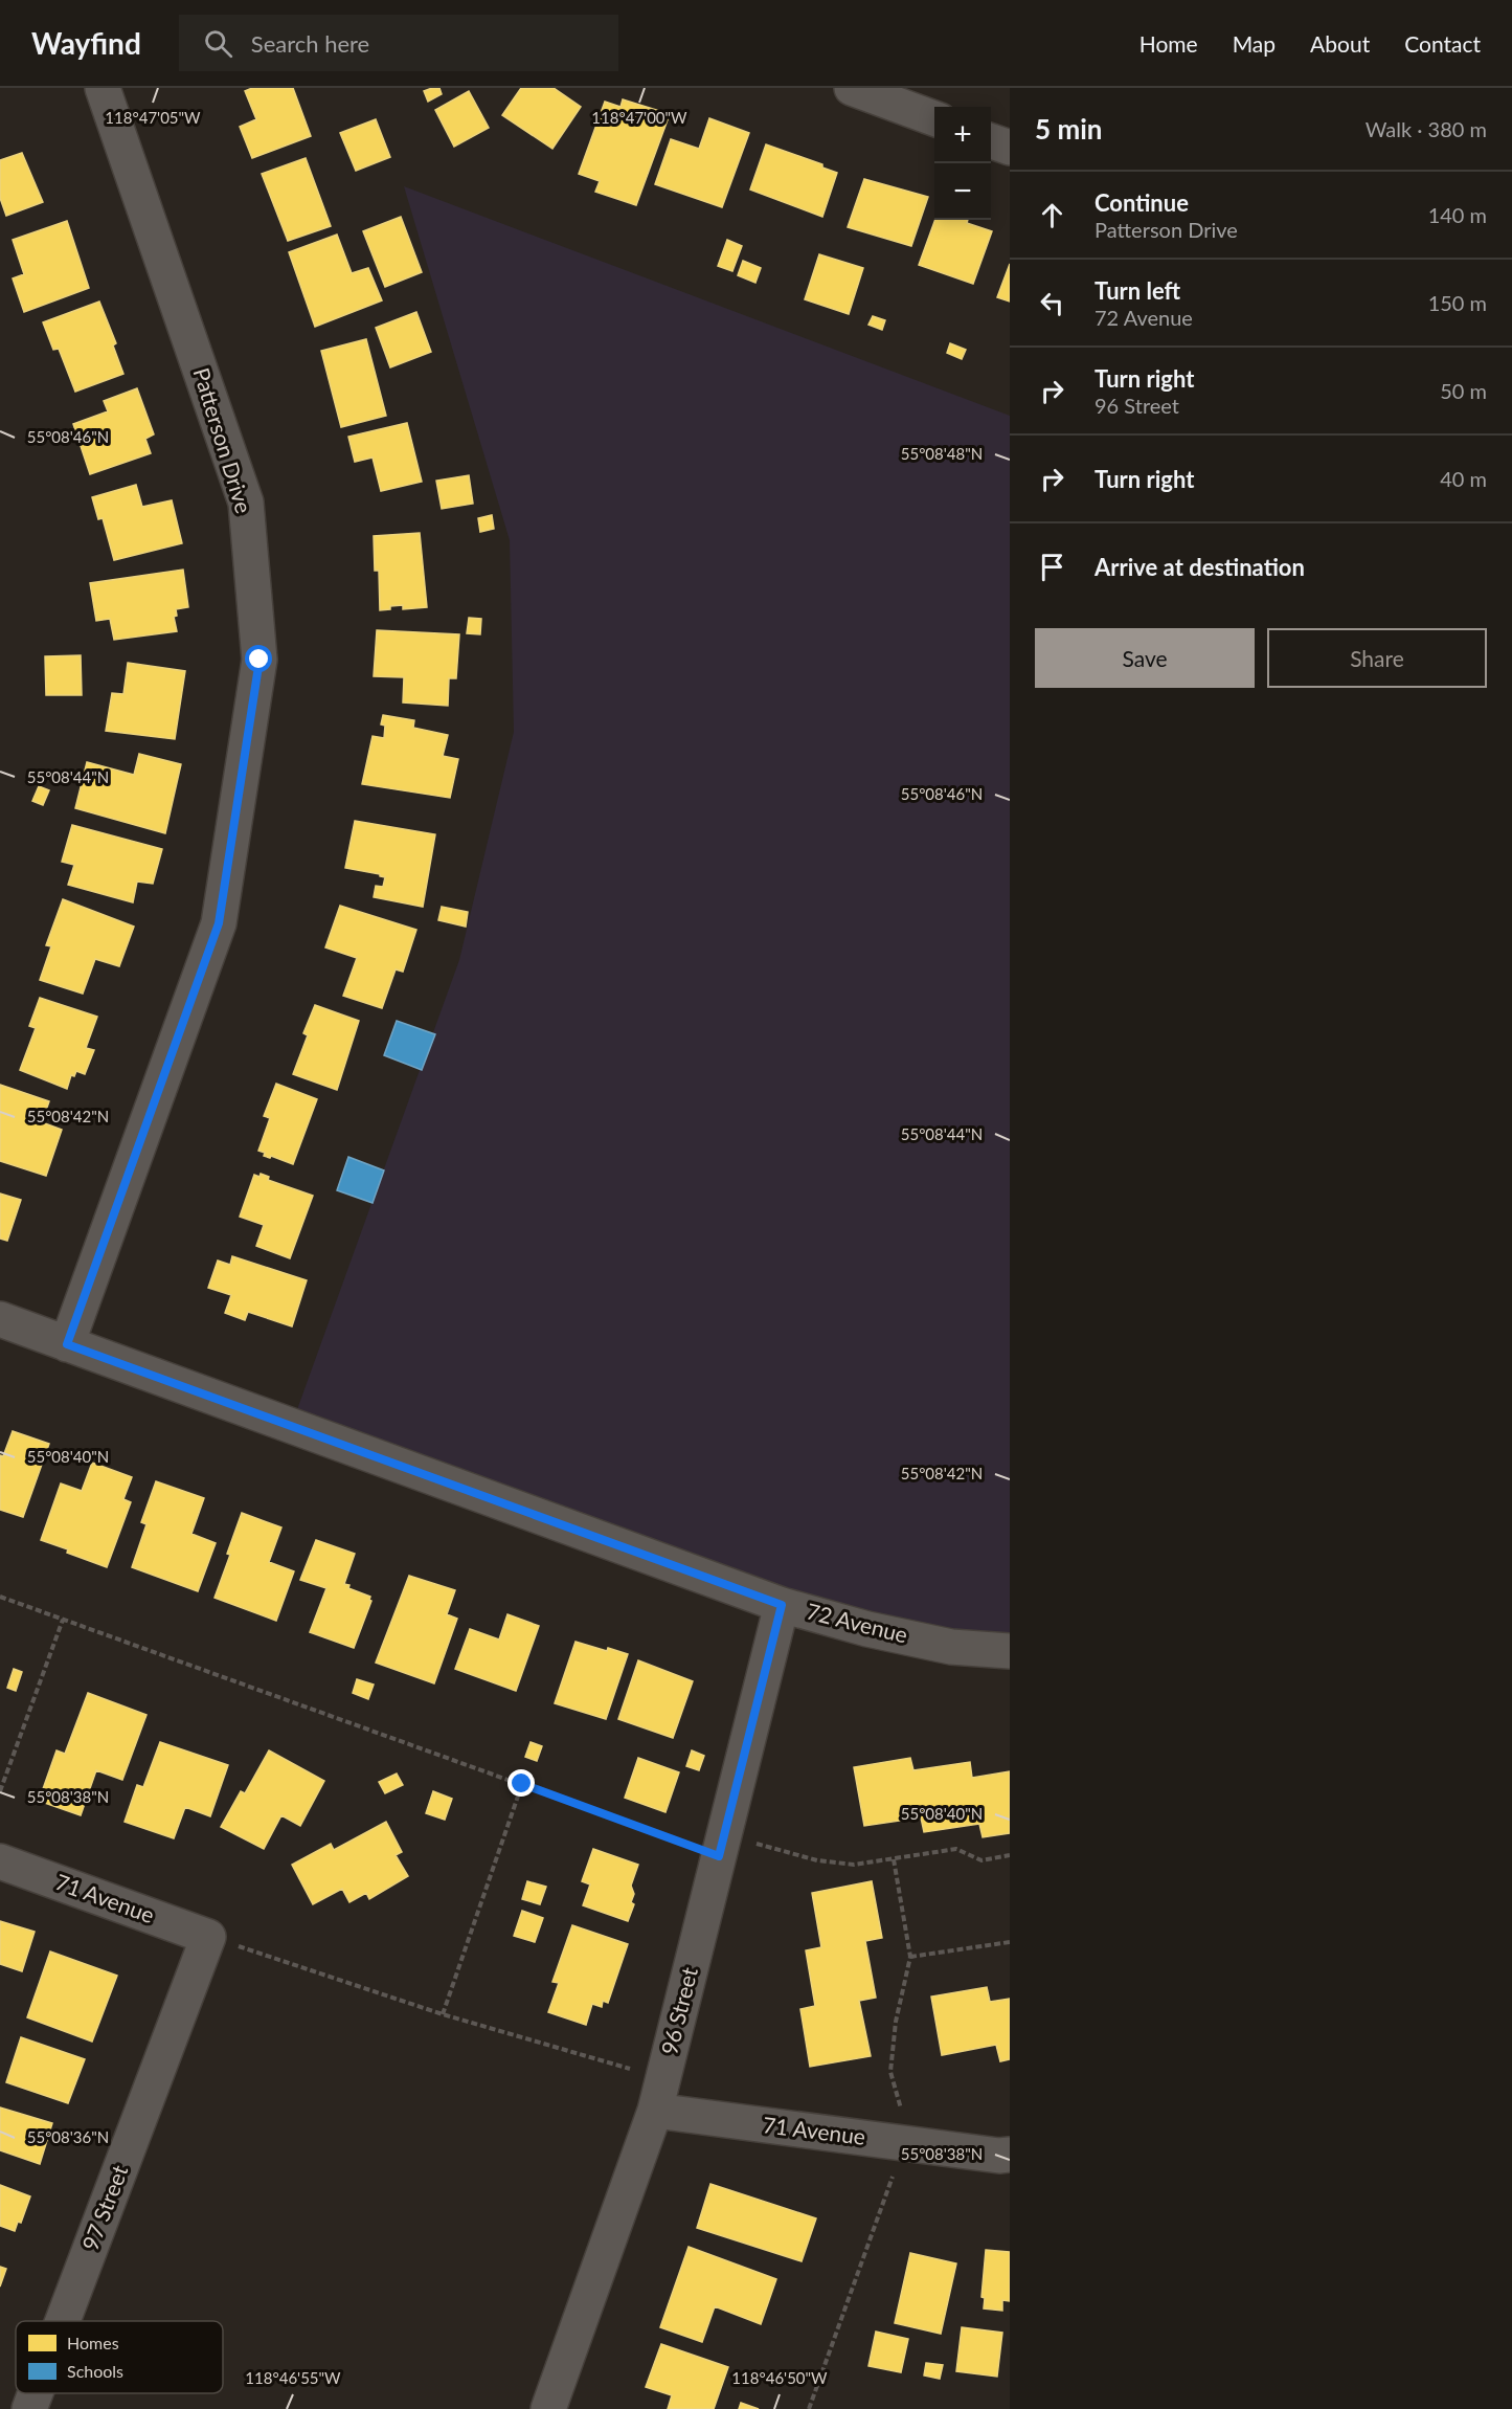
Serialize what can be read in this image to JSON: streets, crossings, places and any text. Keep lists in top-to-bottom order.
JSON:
{
  "streets": {
    "street": [
      "Patterson Drive",
      "72 Avenue",
      "71 Avenue",
      "96 Street",
      "97 Street"
    ]
  },
  "crossings": [
    ["Patterson Drive", "72 Avenue"],
    ["72 Avenue", "96 Street"],
    ["71 Avenue", "96 Street"],
    ["71 Avenue", "97 Street"]
  ],
  "legend": ["Homes", "Schools"],
  "page": {
    "header": "Wayfind",
    "search": "Search here",
    "nav": [
      "Home",
      "Map",
      "About",
      "Contact"
    ],
    "heading": ["5 min", "Walk · 380 m"],
    "map_buttons": ["+", "−"],
    "list": [
      ["Continue", "Patterson Drive", "140 m"],
      ["Turn left", "72 Avenue", "150 m"],
      ["Turn right", "96 Street", "50 m"],
      ["Turn right", "40 m"],
      "Arrive at destination"
    ],
    "buttons": ["Save", "Share"]
  },
  "coordinates": [
    "118°47'05\"W",
    "118°47'00\"W",
    "55°08'46\"N",
    "55°08'48\"N",
    "55°08'44\"N",
    "55°08'42\"N",
    "55°08'40\"N",
    "55°08'38\"N",
    "55°08'36\"N",
    "118°46'55\"W",
    "118°46'50\"W"
  ]
}
